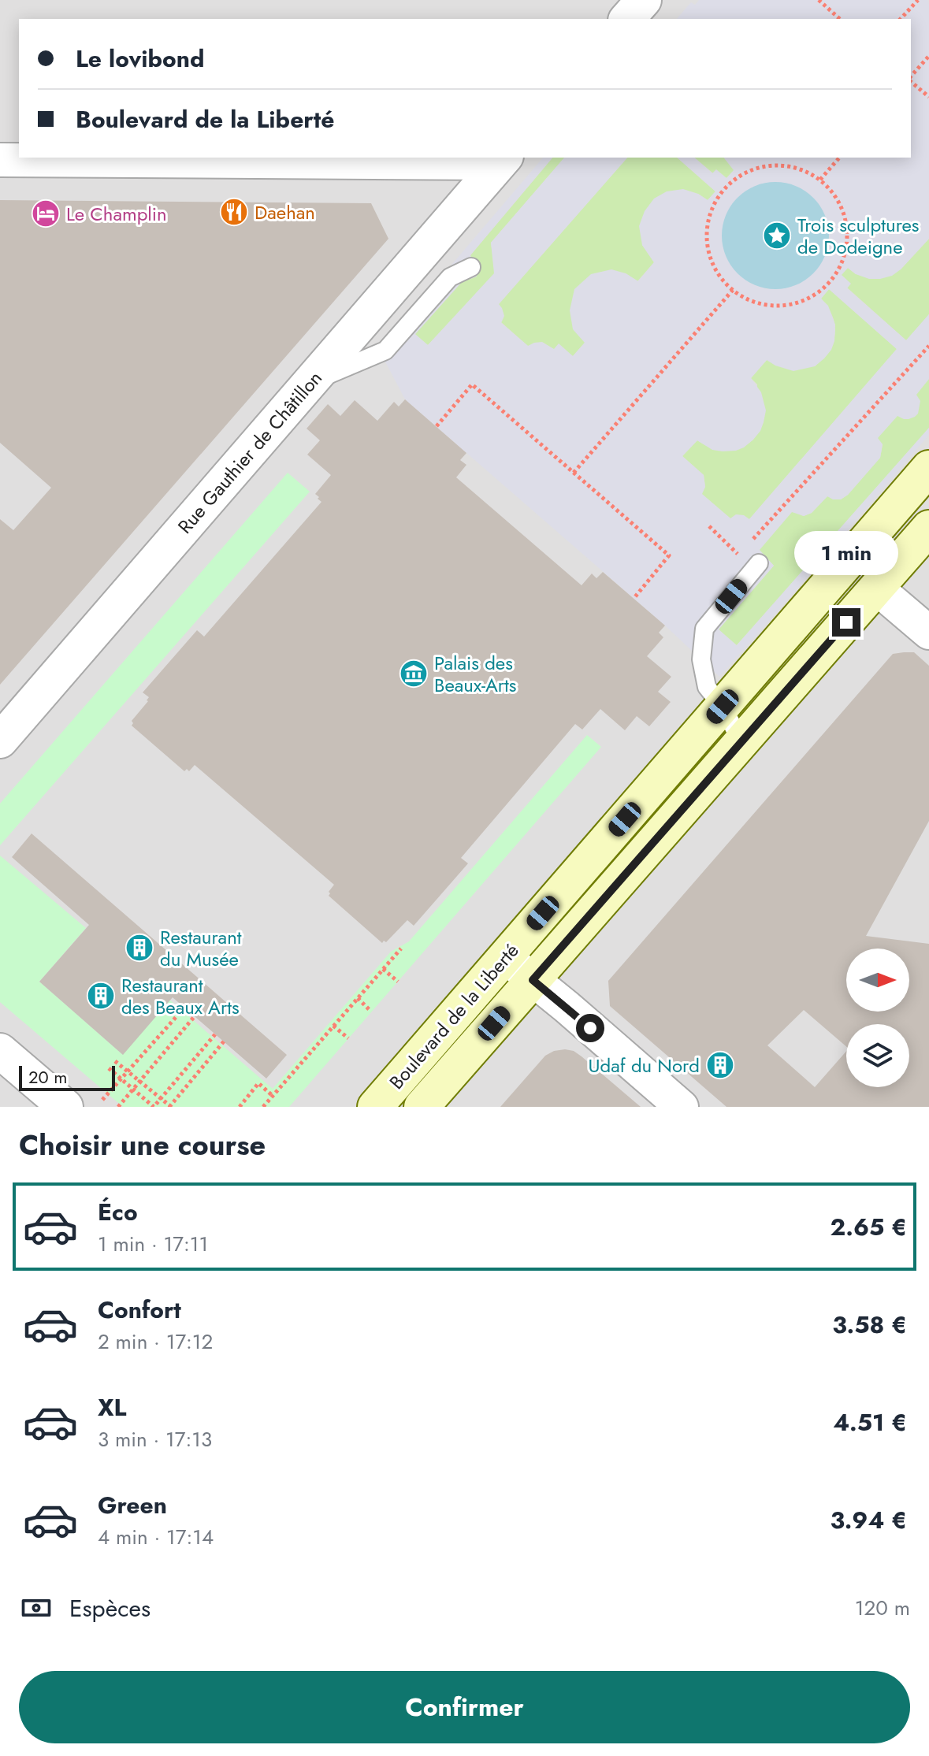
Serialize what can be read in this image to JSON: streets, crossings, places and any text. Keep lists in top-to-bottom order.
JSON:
{
  "streets": {
    "main road": ["Boulevard de la Liberté"],
    "street": ["Rue Gauthier de Châtillon"]
  },
  "places": {
    "restaurant": ["Daehan"],
    "hotel": ["Le Champlin"],
    "place": ["Trois sculptures de Dodeigne"],
    "museum": ["Palais des Beaux-Arts"],
    "building": ["Restaurant du Musée", "Restaurant des Beaux Arts", "Udaf du Nord"]
  },
  "scale_bar": "20 m",
  "north": "right",
  "page": {
    "banner": ["Le lovibond", "Boulevard de la Liberté"],
    "bubble": "1 min",
    "scale": "20 m",
    "heading": "Choisir une course",
    "list": [
      {
        "name": "Éco",
        "note": "1 min · 17:11",
        "value": "2.65 €"
      },
      {
        "name": "Confort",
        "note": "2 min · 17:12",
        "value": "3.58 €"
      },
      {
        "name": "XL",
        "note": "3 min · 17:13",
        "value": "4.51 €"
      },
      {
        "name": "Green",
        "note": "4 min · 17:14",
        "value": "3.94 €"
      }
    ],
    "pay": ["Espèces", "120 m"],
    "buttons": "Confirmer"
  }
}
